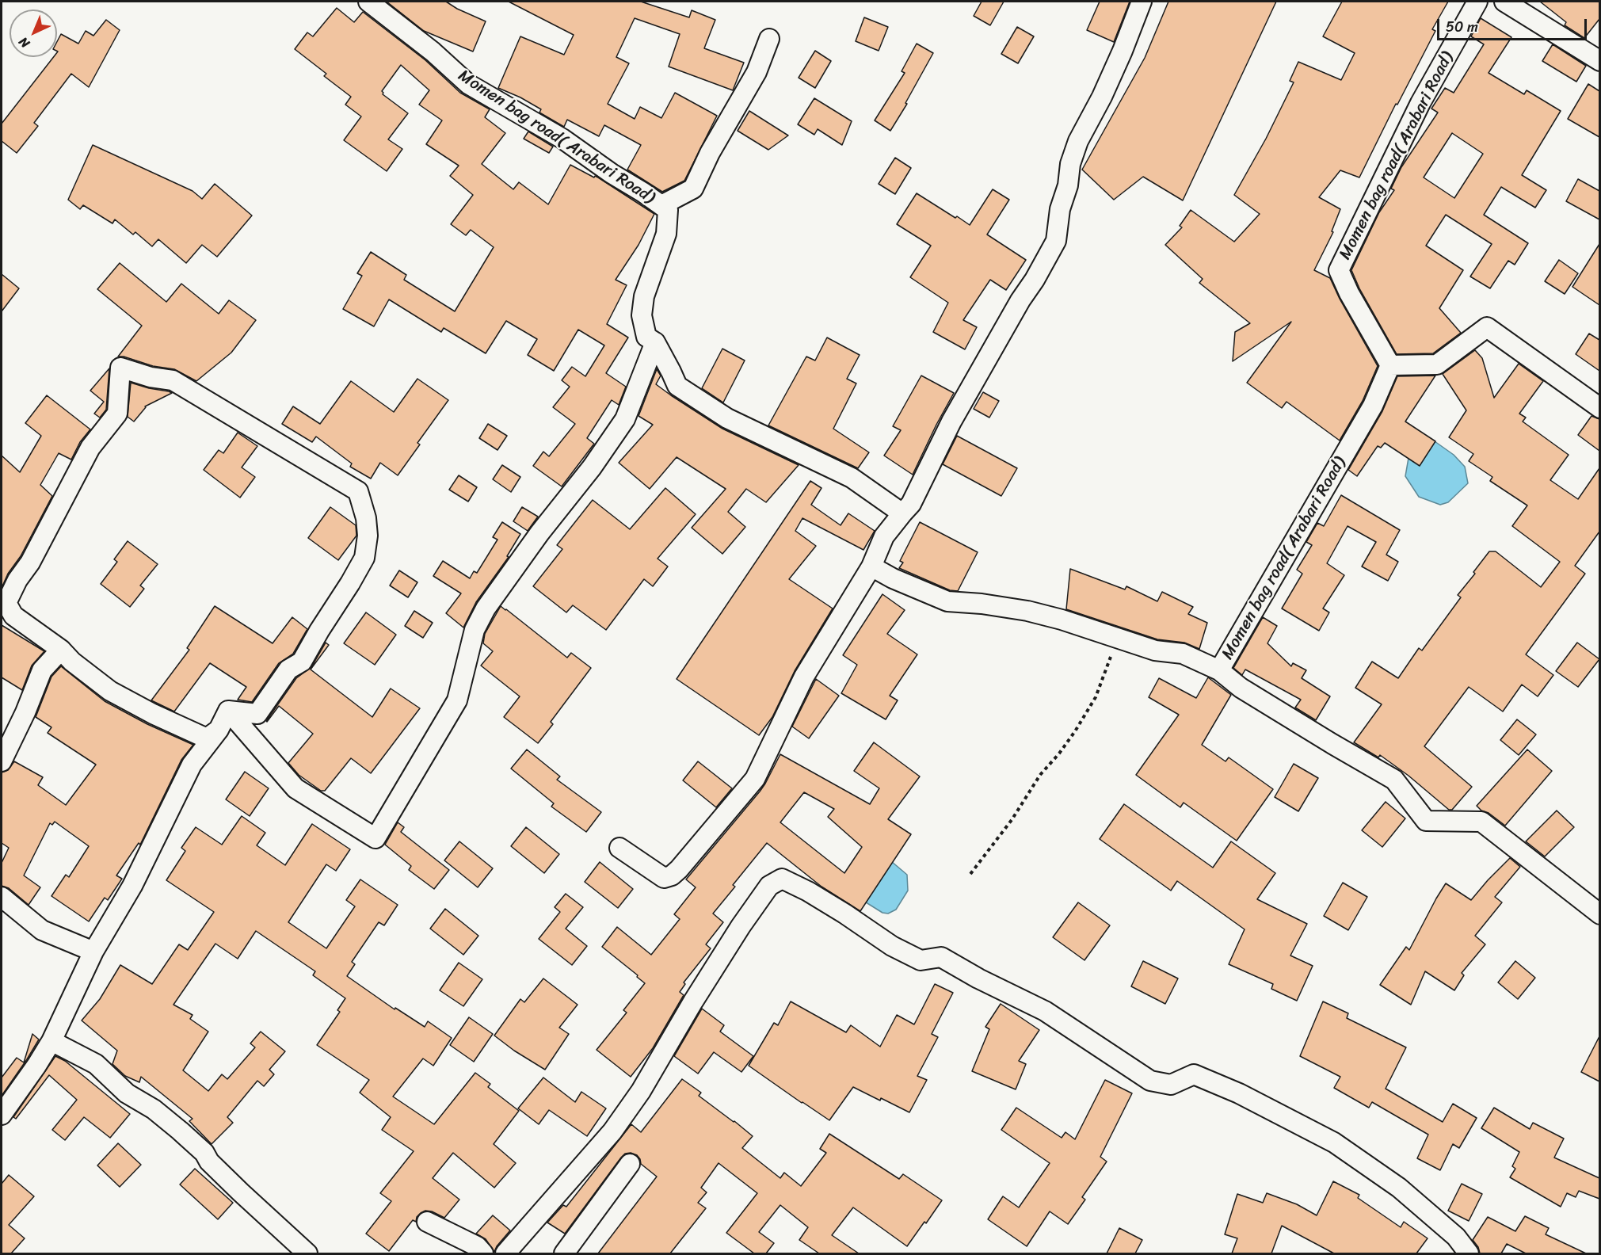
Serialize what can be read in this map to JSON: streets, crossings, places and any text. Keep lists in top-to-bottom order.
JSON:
{
  "streets": {
    "street": ["Momen bag road( Arabari Road)"]
  },
  "scale_bar": "50 m",
  "north": "bottom left"
}
